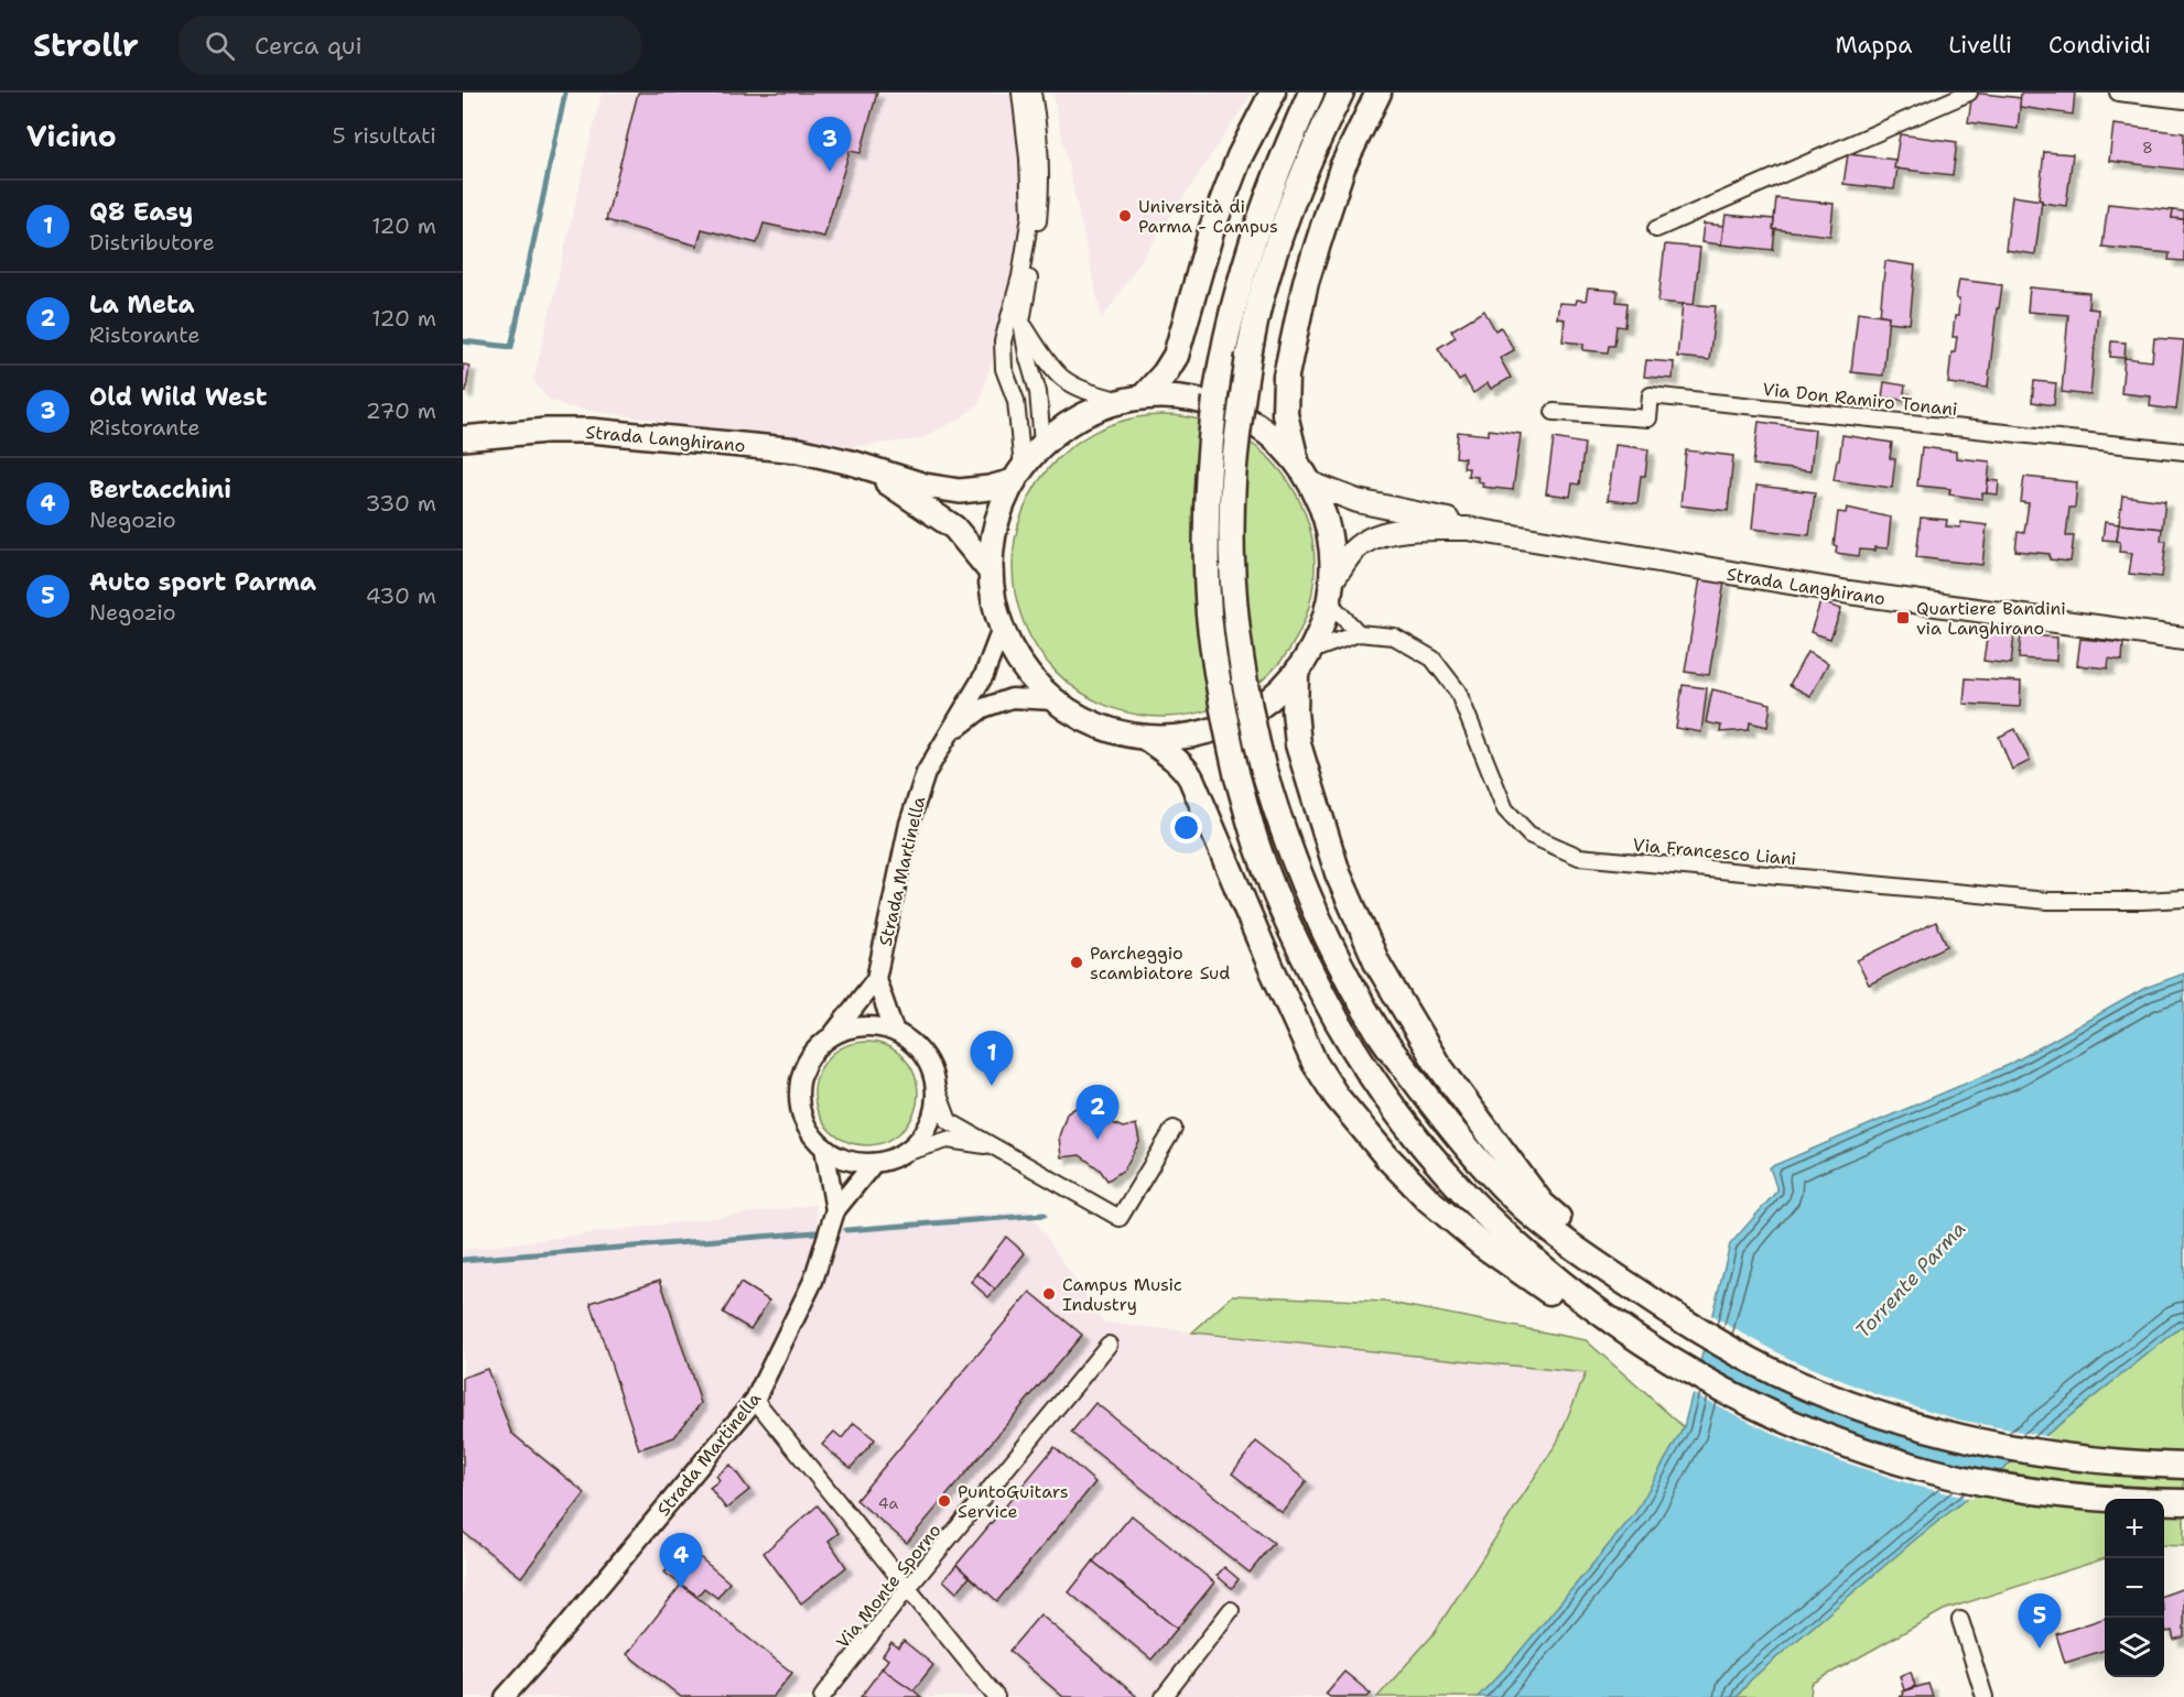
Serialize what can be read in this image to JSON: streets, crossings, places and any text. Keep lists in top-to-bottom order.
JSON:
{
  "streets": {
    "main road": ["Strada Langhirano"],
    "street": [
      "Via Don Ramiro Tonani",
      "Via Francesco Liani",
      "Strada Martinella",
      "Via Monte Sporno"
    ]
  },
  "crossings": [
    ["Strada Langhirano", "Via Francesco Liani"],
    ["Strada Langhirano", "Strada Martinella"]
  ],
  "water": ["Torrente Parma"],
  "places": {
    "other": [
      "Università di Parma - Campus",
      "Parcheggio scambiatore Sud",
      "Campus Music Industry",
      "PuntoGuitars Service"
    ],
    "transit": ["Quartiere Bandini via Langhirano"]
  },
  "house_numbers": ["8", "4a"],
  "page": {
    "header": "Strollr",
    "search": "Cerca qui",
    "nav": ["Mappa", "Livelli", "Condividi"],
    "heading": ["Vicino", "5 risultati"],
    "pins": [
      "3",
      "1",
      "2",
      "4",
      "5"
    ],
    "list": [
      {
        "mark": "1",
        "name": "Q8 Easy",
        "note": "Distributore",
        "value": "120 m"
      },
      {
        "mark": "2",
        "name": "La Meta",
        "note": "Ristorante",
        "value": "120 m"
      },
      {
        "mark": "3",
        "name": "Old Wild West",
        "note": "Ristorante",
        "value": "270 m"
      },
      {
        "mark": "4",
        "name": "Bertacchini",
        "note": "Negozio",
        "value": "330 m"
      },
      {
        "mark": "5",
        "name": "Auto sport Parma",
        "note": "Negozio",
        "value": "430 m"
      }
    ],
    "map_buttons": ["+", "−"]
  }
}
